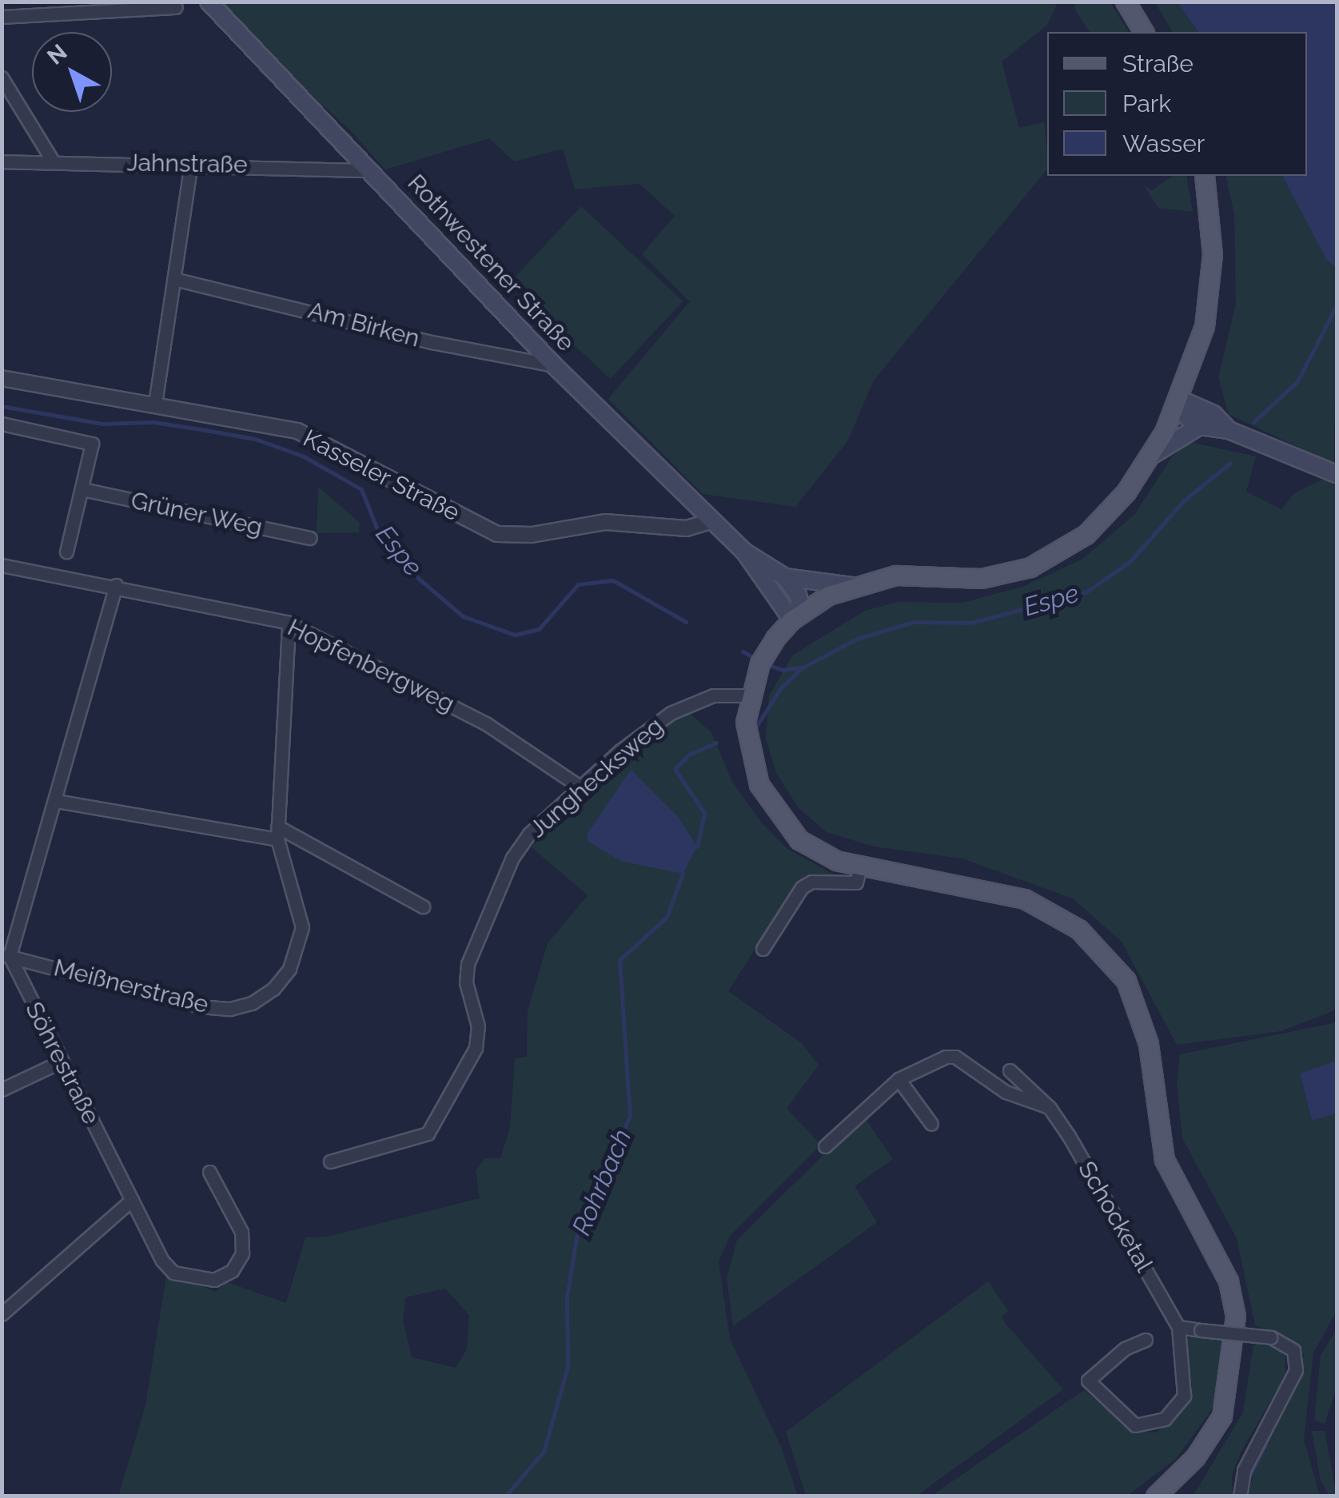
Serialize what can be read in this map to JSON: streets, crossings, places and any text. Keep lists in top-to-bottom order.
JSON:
{
  "streets": {
    "main road": ["Rothwestener Straße"],
    "street": [
      "Jahnstraße",
      "Am Birken",
      "Kasseler Straße",
      "Grüner Weg",
      "Hopfenbergweg",
      "Junghecksweg",
      "Meißnerstraße",
      "Söhrestraße",
      "Schocketal"
    ]
  },
  "crossings": [
    ["Jahnstraße", "Rothwestener Straße"],
    ["Rothwestener Straße", "Am Birken"],
    ["Rothwestener Straße", "Kasseler Straße"],
    ["Hopfenbergweg", "Junghecksweg"],
    ["Hopfenbergweg", "Meißnerstraße"],
    ["Meißnerstraße", "Söhrestraße"]
  ],
  "water": ["Espe", "Rohrbach"],
  "legend": ["Straße", "Park", "Wasser"],
  "north": "top left"
}
